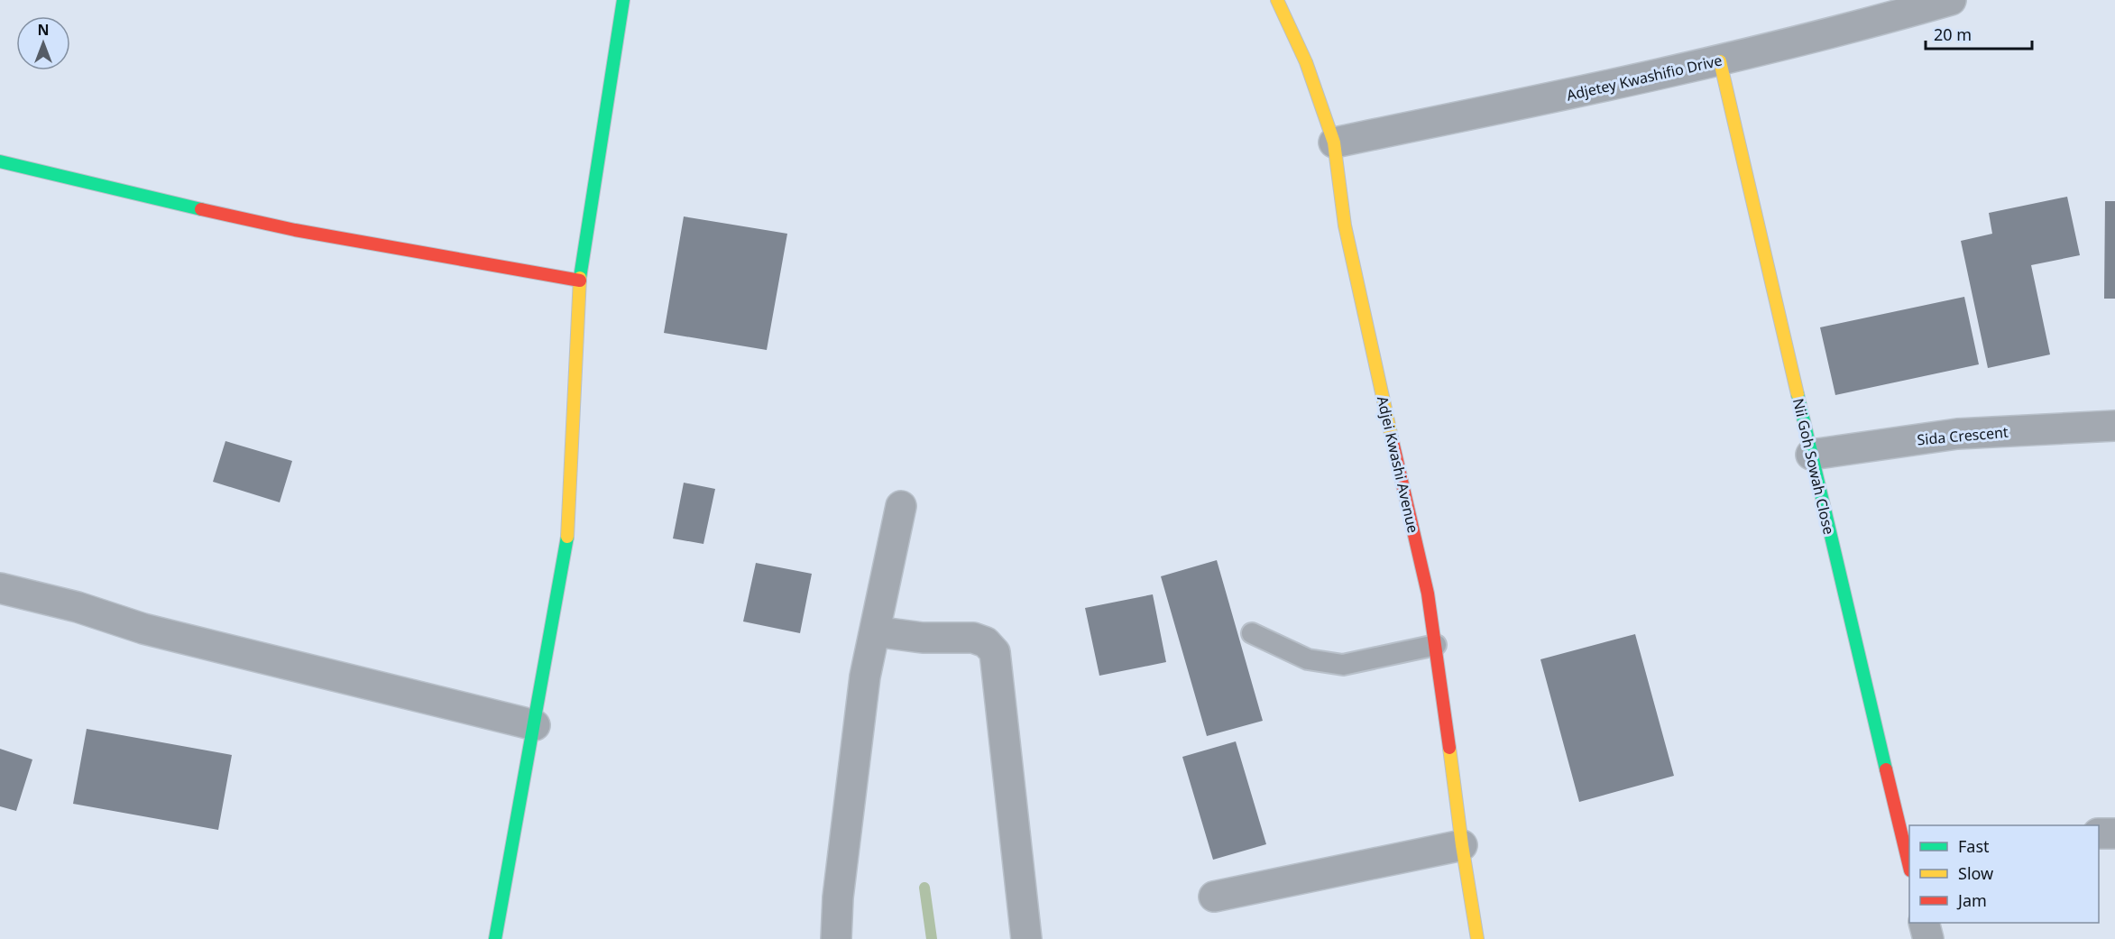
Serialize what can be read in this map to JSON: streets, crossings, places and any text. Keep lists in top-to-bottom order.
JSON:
{
  "streets": {
    "street": [
      "Adjetey Kwashifio Drive",
      "Sida Crescent",
      "Adjei Kwashi Avenue",
      "Nii Goh Sowah Close"
    ]
  },
  "crossings": [
    ["Adjetey Kwashifio Drive", "Adjei Kwashi Avenue"],
    ["Adjetey Kwashifio Drive", "Nii Goh Sowah Close"],
    ["Sida Crescent", "Nii Goh Sowah Close"]
  ],
  "legend": ["Fast", "Slow", "Jam"],
  "scale_bar": "20 m",
  "north": "top"
}
